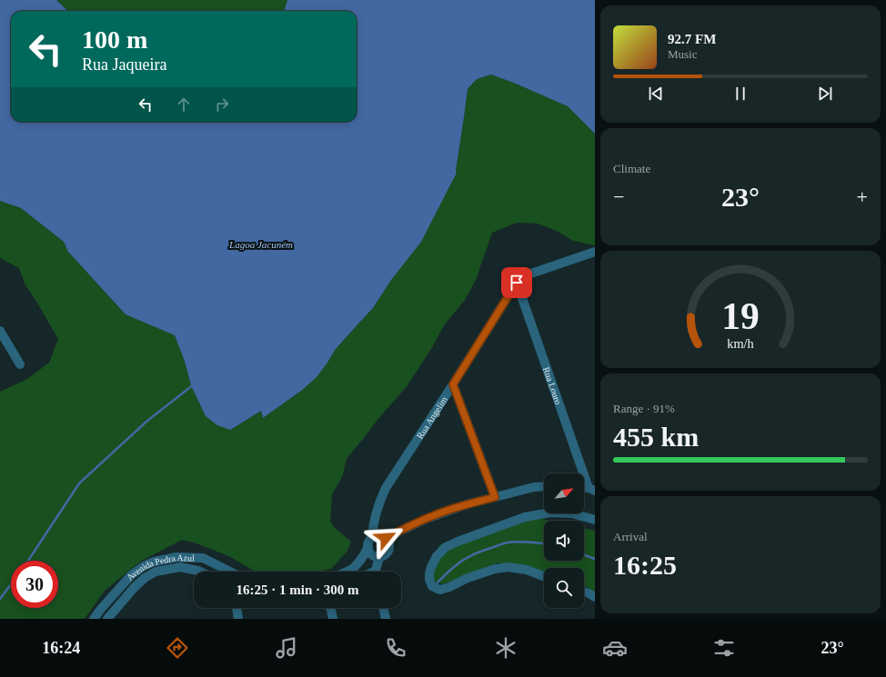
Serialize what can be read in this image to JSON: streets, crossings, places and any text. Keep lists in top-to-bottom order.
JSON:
{
  "streets": {
    "street": ["Rua Louro", "Rua Angelim", "Avenida Pedra Azul"]
  },
  "crossings": [
    ["Rua Louro", "Rua Angelim"]
  ],
  "water": ["Lagoa Jacuném"],
  "north": "top right",
  "page": {
    "turn": ["100 m", "Rua Jaqueira"],
    "song": ["92.7 FM", "Music"],
    "tile": [
      "Climate",
      ["Range · 91%", "455 km"],
      ["Arrival", "16:25"]
    ],
    "heat": ["−", "23°", "+"],
    "limit": "30",
    "trip": "16:25 · 1 min · 300 m",
    "tabs": ["16:24", "23°"],
    "gauge": ["19", "km/h"]
  }
}
